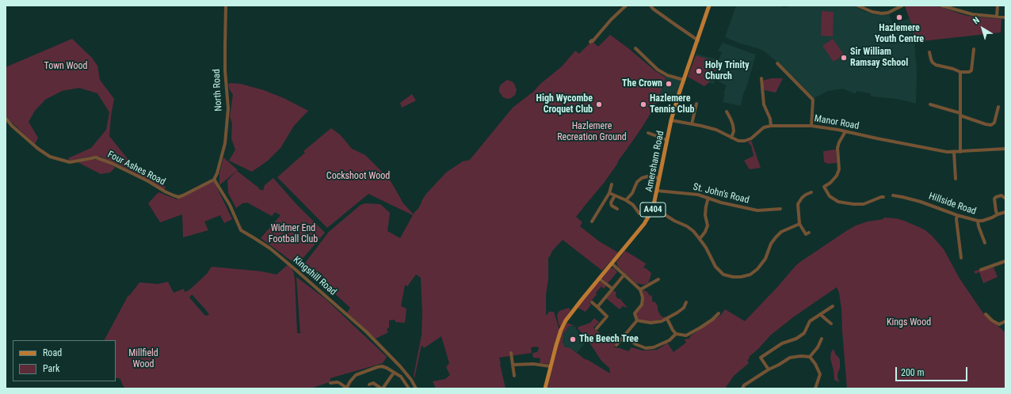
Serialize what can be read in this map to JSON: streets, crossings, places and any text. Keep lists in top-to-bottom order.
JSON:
{
  "streets": {
    "main road": ["Amersham Road", "A404"],
    "street": [
      "North Road",
      "Manor Road",
      "Four Ashes Road",
      "St. John's Road",
      "Hillside Road",
      "Kingshill Road"
    ]
  },
  "crossings": [
    ["North Road", "Four Ashes Road"],
    ["North Road", "Kingshill Road"],
    ["Manor Road", "Amersham Road"],
    ["Amersham Road", "St. John's Road"],
    ["Four Ashes Road", "Kingshill Road"]
  ],
  "parks": [
    "Town Wood",
    "Hazlemere Recreation Ground",
    "Cockshoot Wood",
    "Widmer End Football Club",
    "Kings Wood",
    "Millfield Wood"
  ],
  "places": [
    "Hazlemere Youth Centre",
    "Sir William Ramsay School",
    "Holy Trinity Church",
    "The Crown",
    "High Wycombe Croquet Club",
    "Hazlemere Tennis Club",
    "The Beech Tree"
  ],
  "legend": ["Road", "Park"],
  "scale_bar": "200 m",
  "north": "top left"
}
